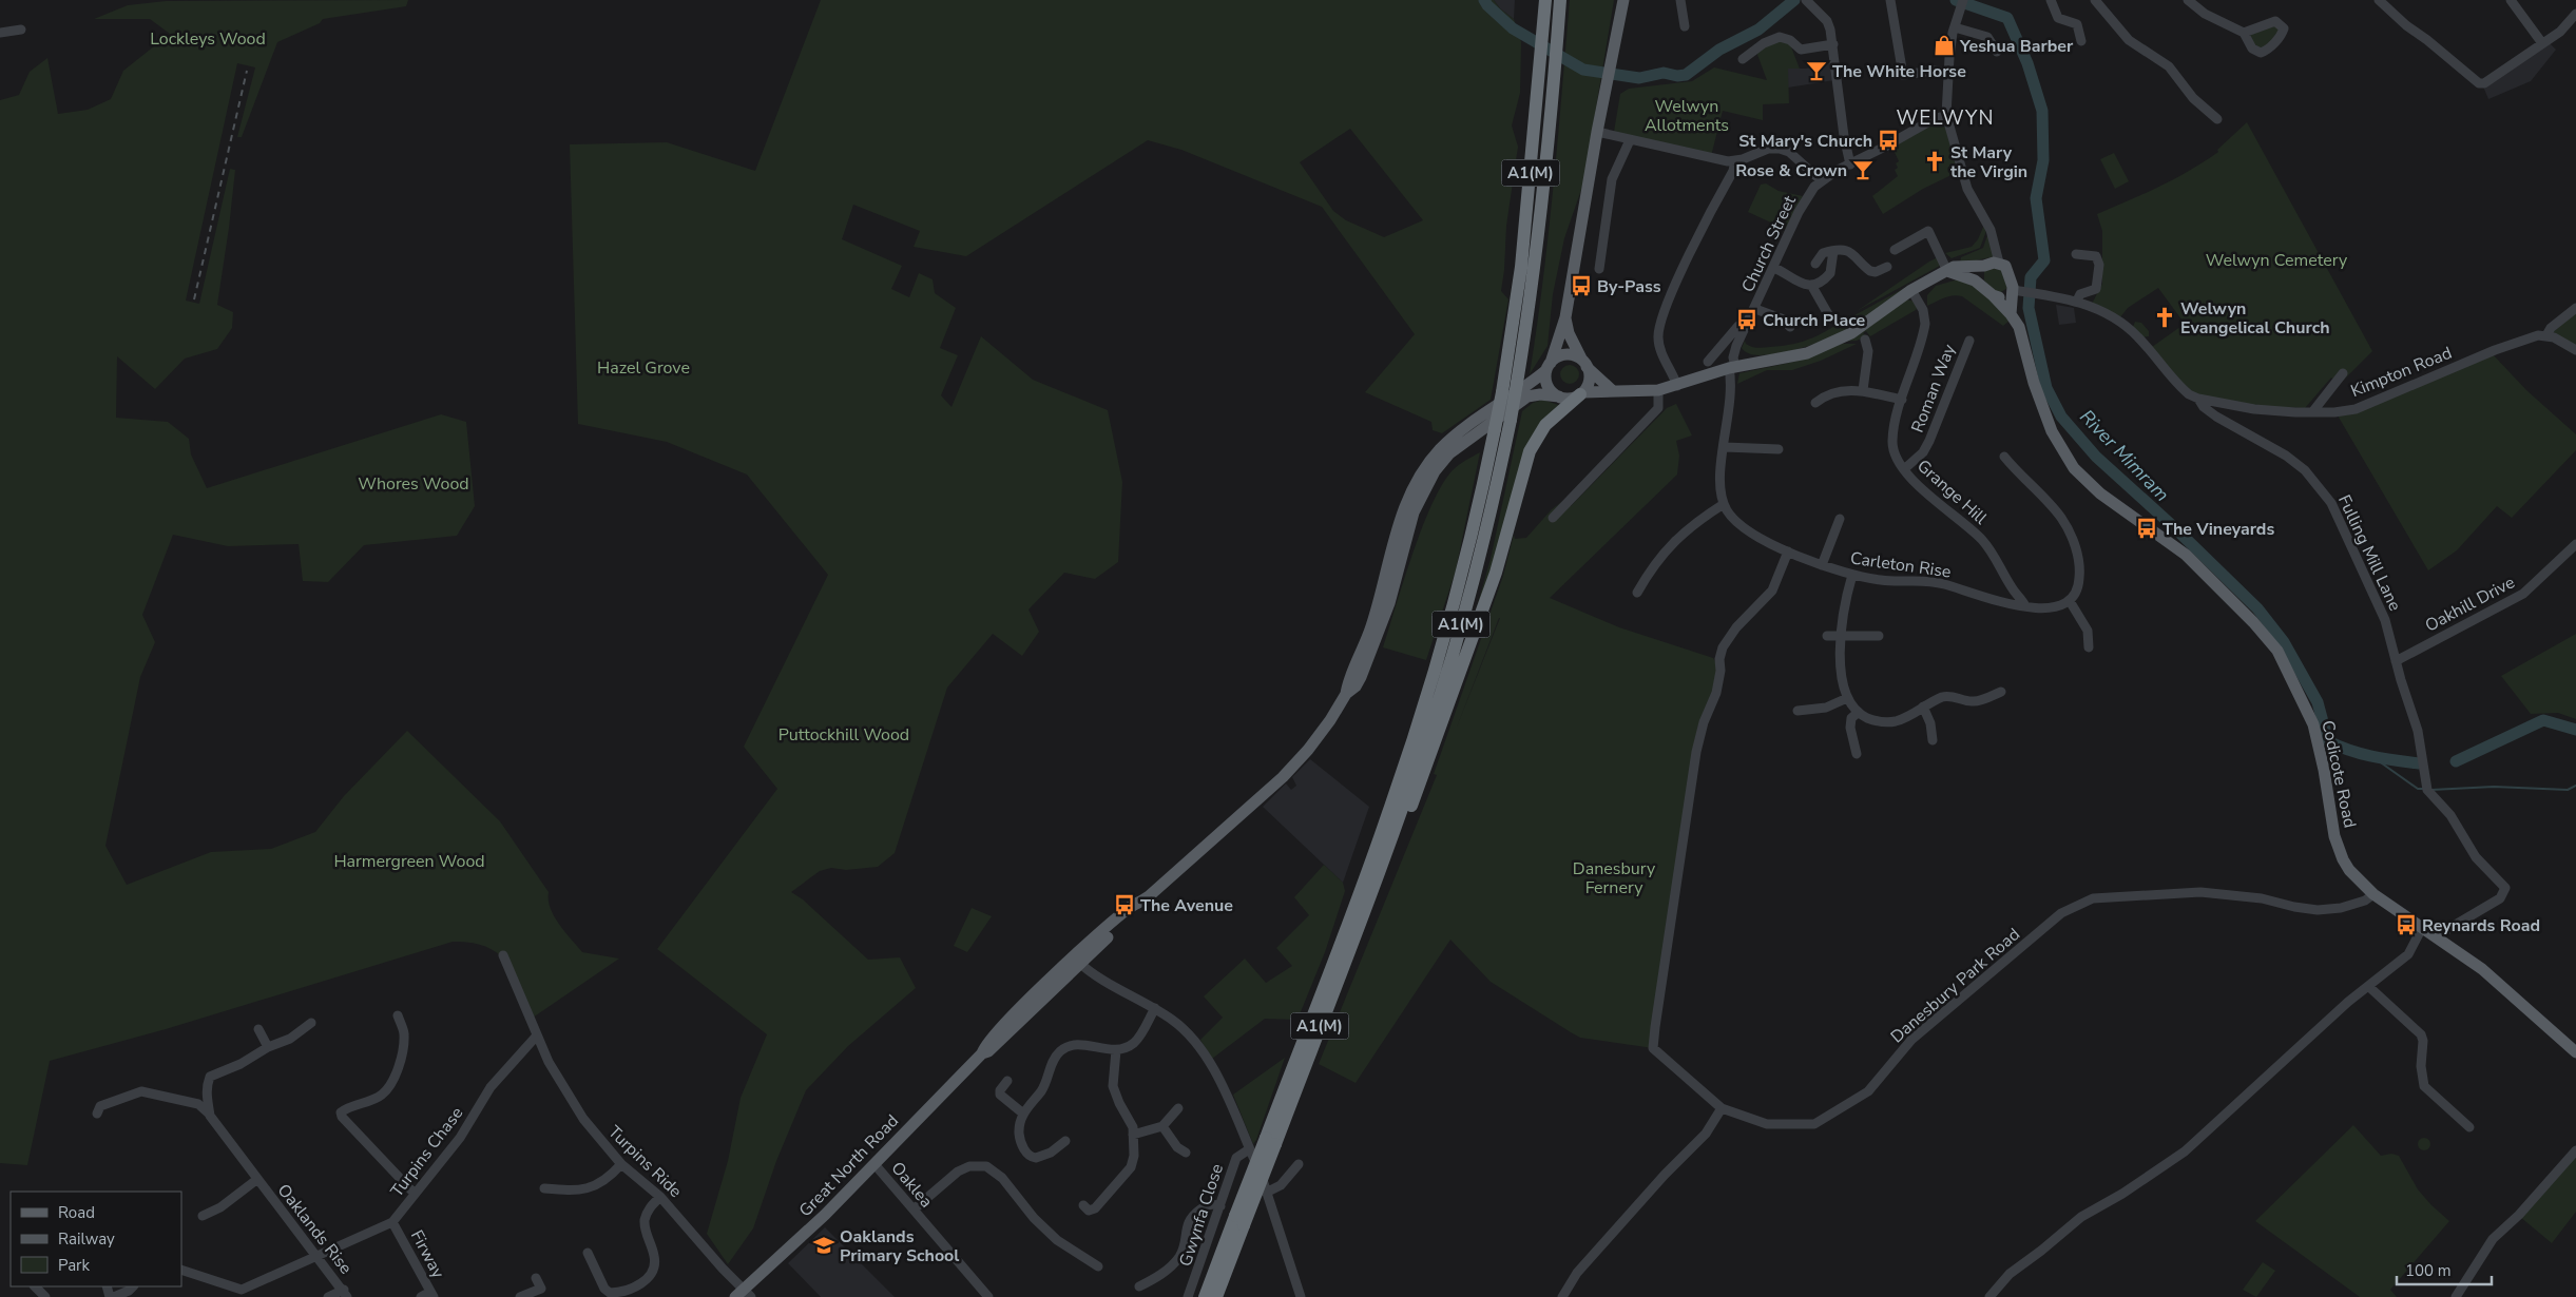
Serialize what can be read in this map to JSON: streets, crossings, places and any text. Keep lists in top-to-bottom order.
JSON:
{
  "streets": {
    "highway": ["A1(M)"],
    "main road": ["Codicote Road", "Great North Road"],
    "street": [
      "Church Street",
      "Kimpton Road",
      "Roman Way",
      "Grange Hill",
      "Fulling Mill Lane",
      "Carleton Rise",
      "Oakhill Drive",
      "Danesbury Park Road",
      "Turpins Chase",
      "Turpins Ride",
      "Oaklea",
      "Gwynfa Close",
      "Oaklands Rise",
      "Firway"
    ]
  },
  "crossings": [
    ["Kimpton Road", "Fulling Mill Lane"],
    ["Roman Way", "Grange Hill"],
    ["Grange Hill", "Carleton Rise"],
    ["Fulling Mill Lane", "Oakhill Drive"],
    ["Fulling Mill Lane", "Codicote Road"],
    ["Carleton Rise", "Danesbury Park Road"],
    ["Codicote Road", "Danesbury Park Road"],
    ["Turpins Chase", "Turpins Ride"],
    ["Turpins Chase", "Oaklands Rise"],
    ["Turpins Chase", "Firway"],
    ["Turpins Ride", "Great North Road"],
    ["Great North Road", "Oaklea"]
  ],
  "districts": ["WELWYN"],
  "water": ["River Mimram"],
  "parks": [
    "Lockleys Wood",
    "Welwyn Allotments",
    "Welwyn Cemetery",
    "Hazel Grove",
    "Whores Wood",
    "Puttockhill Wood",
    "Harmergreen Wood",
    "Danesbury Fernery"
  ],
  "places": {
    "shop": ["Yeshua Barber"],
    "bar": ["The White Horse", "Rose & Crown"],
    "bus stop": [
      "St Mary's Church",
      "By-Pass",
      "Church Place",
      "The Vineyards",
      "The Avenue",
      "Reynards Road"
    ],
    "church": ["St Mary the Virgin", "Welwyn Evangelical Church"],
    "school or university": ["Oaklands Primary School"]
  },
  "legend": ["Road", "Railway", "Park"],
  "scale_bar": "100 m"
}
